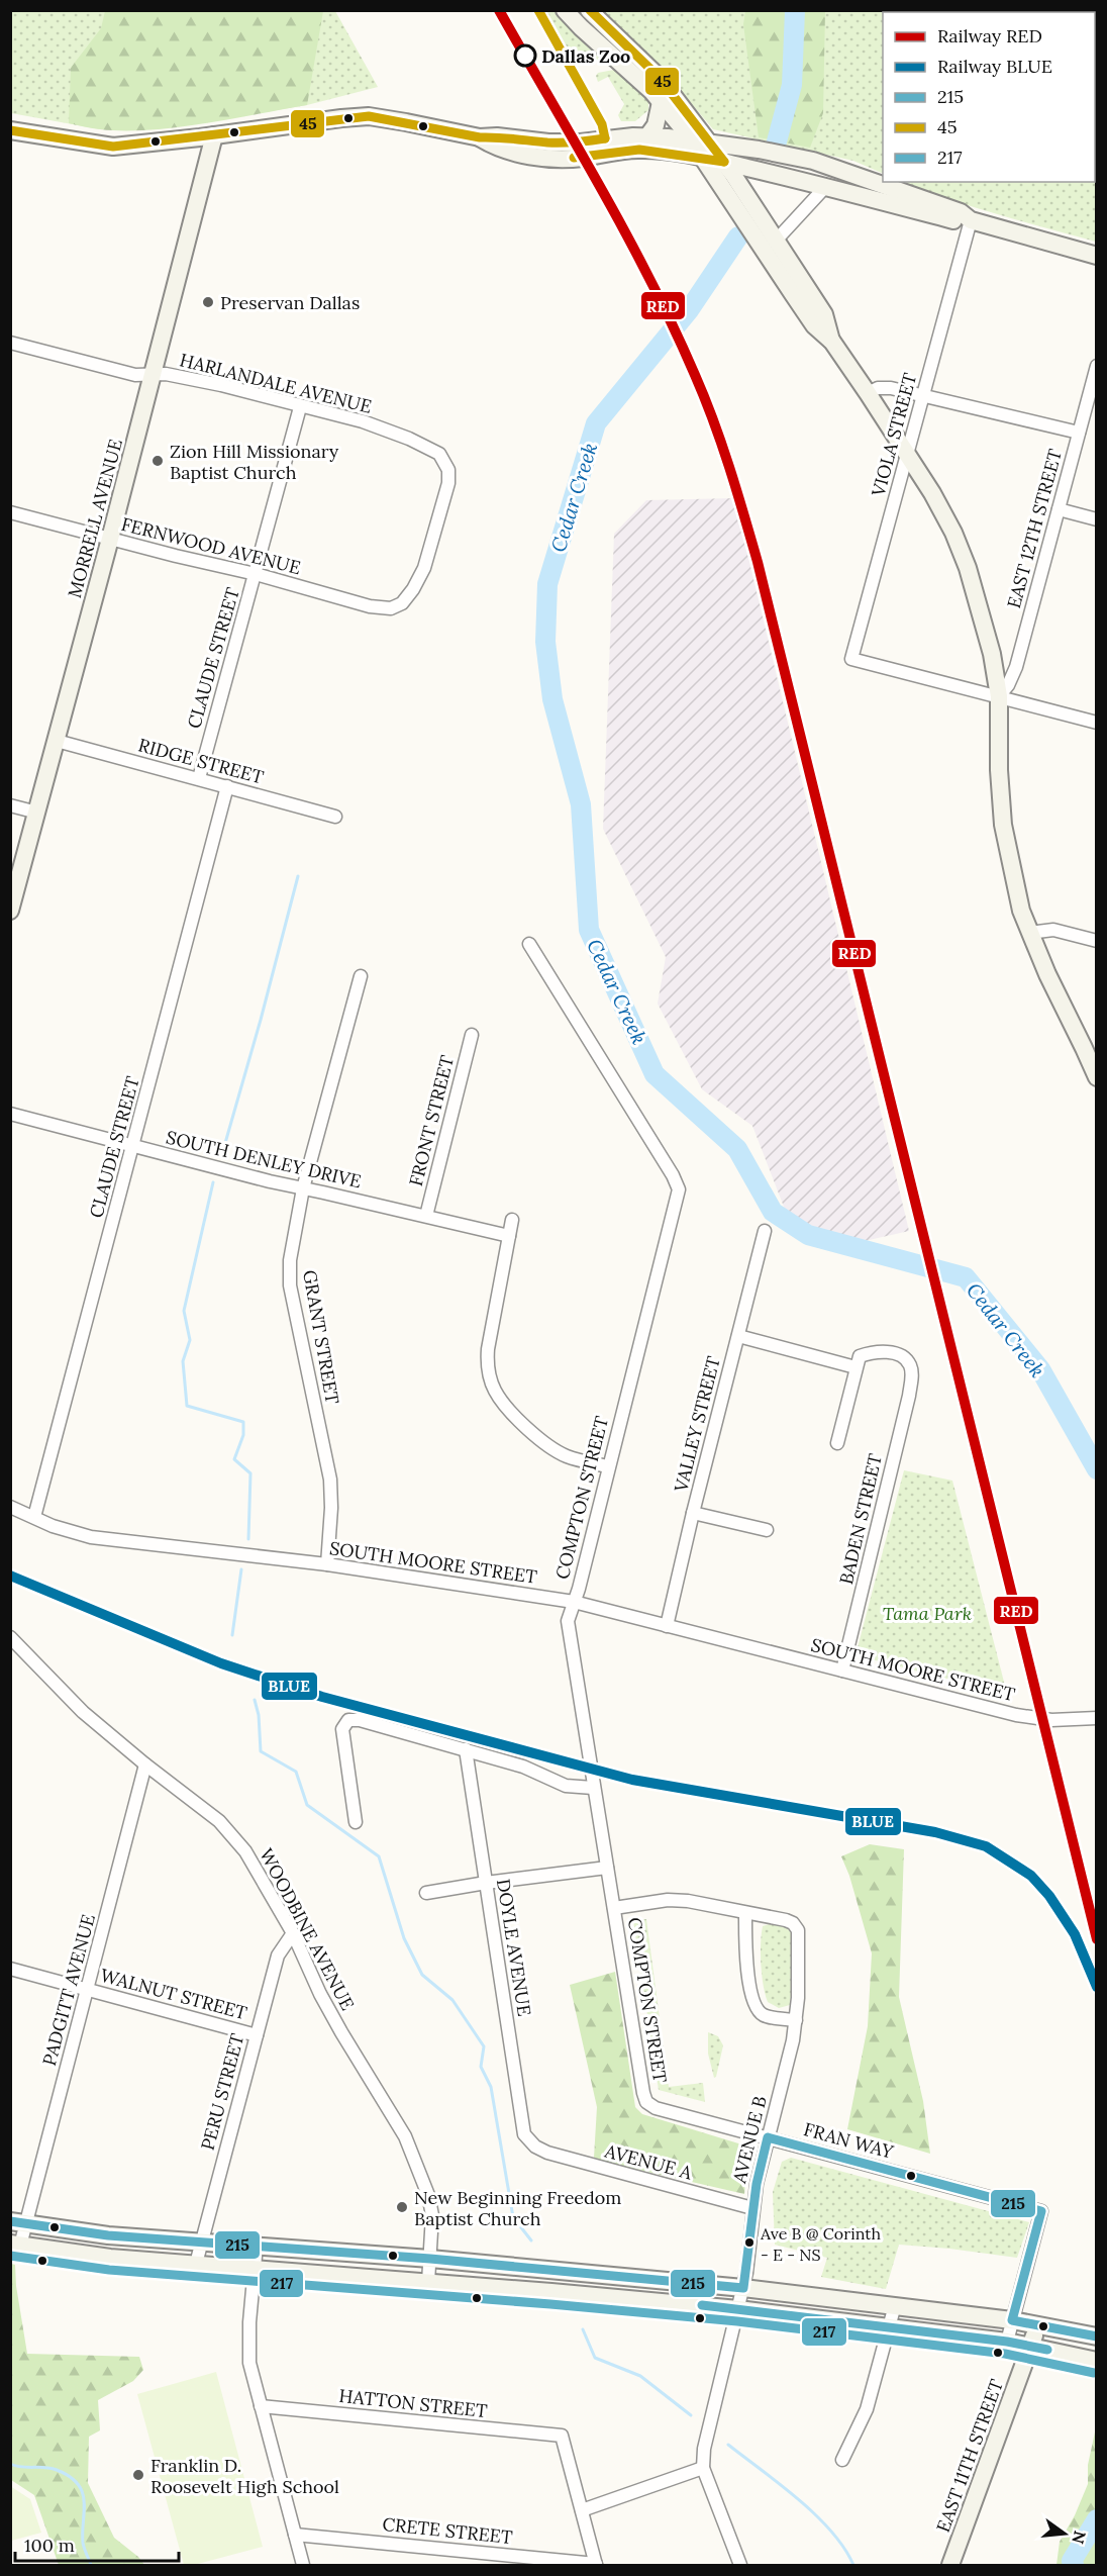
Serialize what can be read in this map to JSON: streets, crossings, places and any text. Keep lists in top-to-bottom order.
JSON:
{
  "streets": {
    "street": [
      "HARLANDALE AVENUE",
      "VIOLA STREET",
      "MORRELL AVENUE",
      "EAST 12TH STREET",
      "FERNWOOD AVENUE",
      "CLAUDE STREET",
      "RIDGE STREET",
      "FRONT STREET",
      "SOUTH DENLEY DRIVE",
      "GRANT STREET",
      "VALLEY STREET",
      "COMPTON STREET",
      "BADEN STREET",
      "SOUTH MOORE STREET",
      "WOODBINE AVENUE",
      "DOYLE AVENUE",
      "PADGITT AVENUE",
      "WALNUT STREET",
      "PERU STREET",
      "AVENUE B",
      "FRAN WAY",
      "AVENUE A",
      "HATTON STREET",
      "EAST 11TH STREET",
      "CRETE STREET"
    ]
  },
  "crossings": [
    ["HARLANDALE AVENUE", "MORRELL AVENUE"],
    ["HARLANDALE AVENUE", "FERNWOOD AVENUE"],
    ["HARLANDALE AVENUE", "CLAUDE STREET"],
    ["VIOLA STREET", "EAST 12TH STREET"],
    ["MORRELL AVENUE", "FERNWOOD AVENUE"],
    ["MORRELL AVENUE", "RIDGE STREET"],
    ["FERNWOOD AVENUE", "CLAUDE STREET"],
    ["CLAUDE STREET", "RIDGE STREET"],
    ["CLAUDE STREET", "SOUTH DENLEY DRIVE"],
    ["CLAUDE STREET", "SOUTH MOORE STREET"],
    ["FRONT STREET", "SOUTH DENLEY DRIVE"],
    ["SOUTH DENLEY DRIVE", "GRANT STREET"],
    ["GRANT STREET", "SOUTH MOORE STREET"],
    ["VALLEY STREET", "SOUTH MOORE STREET"],
    ["COMPTON STREET", "SOUTH MOORE STREET"],
    ["COMPTON STREET", "FRAN WAY"],
    ["BADEN STREET", "SOUTH MOORE STREET"],
    ["WOODBINE AVENUE", "PADGITT AVENUE"],
    ["WOODBINE AVENUE", "PERU STREET"],
    ["DOYLE AVENUE", "AVENUE A"],
    ["PADGITT AVENUE", "WALNUT STREET"],
    ["WALNUT STREET", "PERU STREET"],
    ["AVENUE B", "FRAN WAY"],
    ["AVENUE B", "AVENUE A"]
  ],
  "water": ["Cedar Creek"],
  "parks": ["Tama Park"],
  "places": [
    "Dallas Zoo",
    "Preservan Dallas",
    "Zion Hill Missionary Baptist Church",
    "New Beginning Freedom Baptist Church",
    "Ave B @ Corinth - E - NS",
    "Franklin D. Roosevelt High School"
  ],
  "lines": [
    "rail line RED",
    "transit line 45",
    "rail line BLUE",
    "transit line 215",
    "transit line 217"
  ],
  "legend": [
    "Railway RED",
    "Railway BLUE",
    "215",
    "45",
    "217"
  ],
  "scale_bar": "100 m",
  "north": "right"
}
